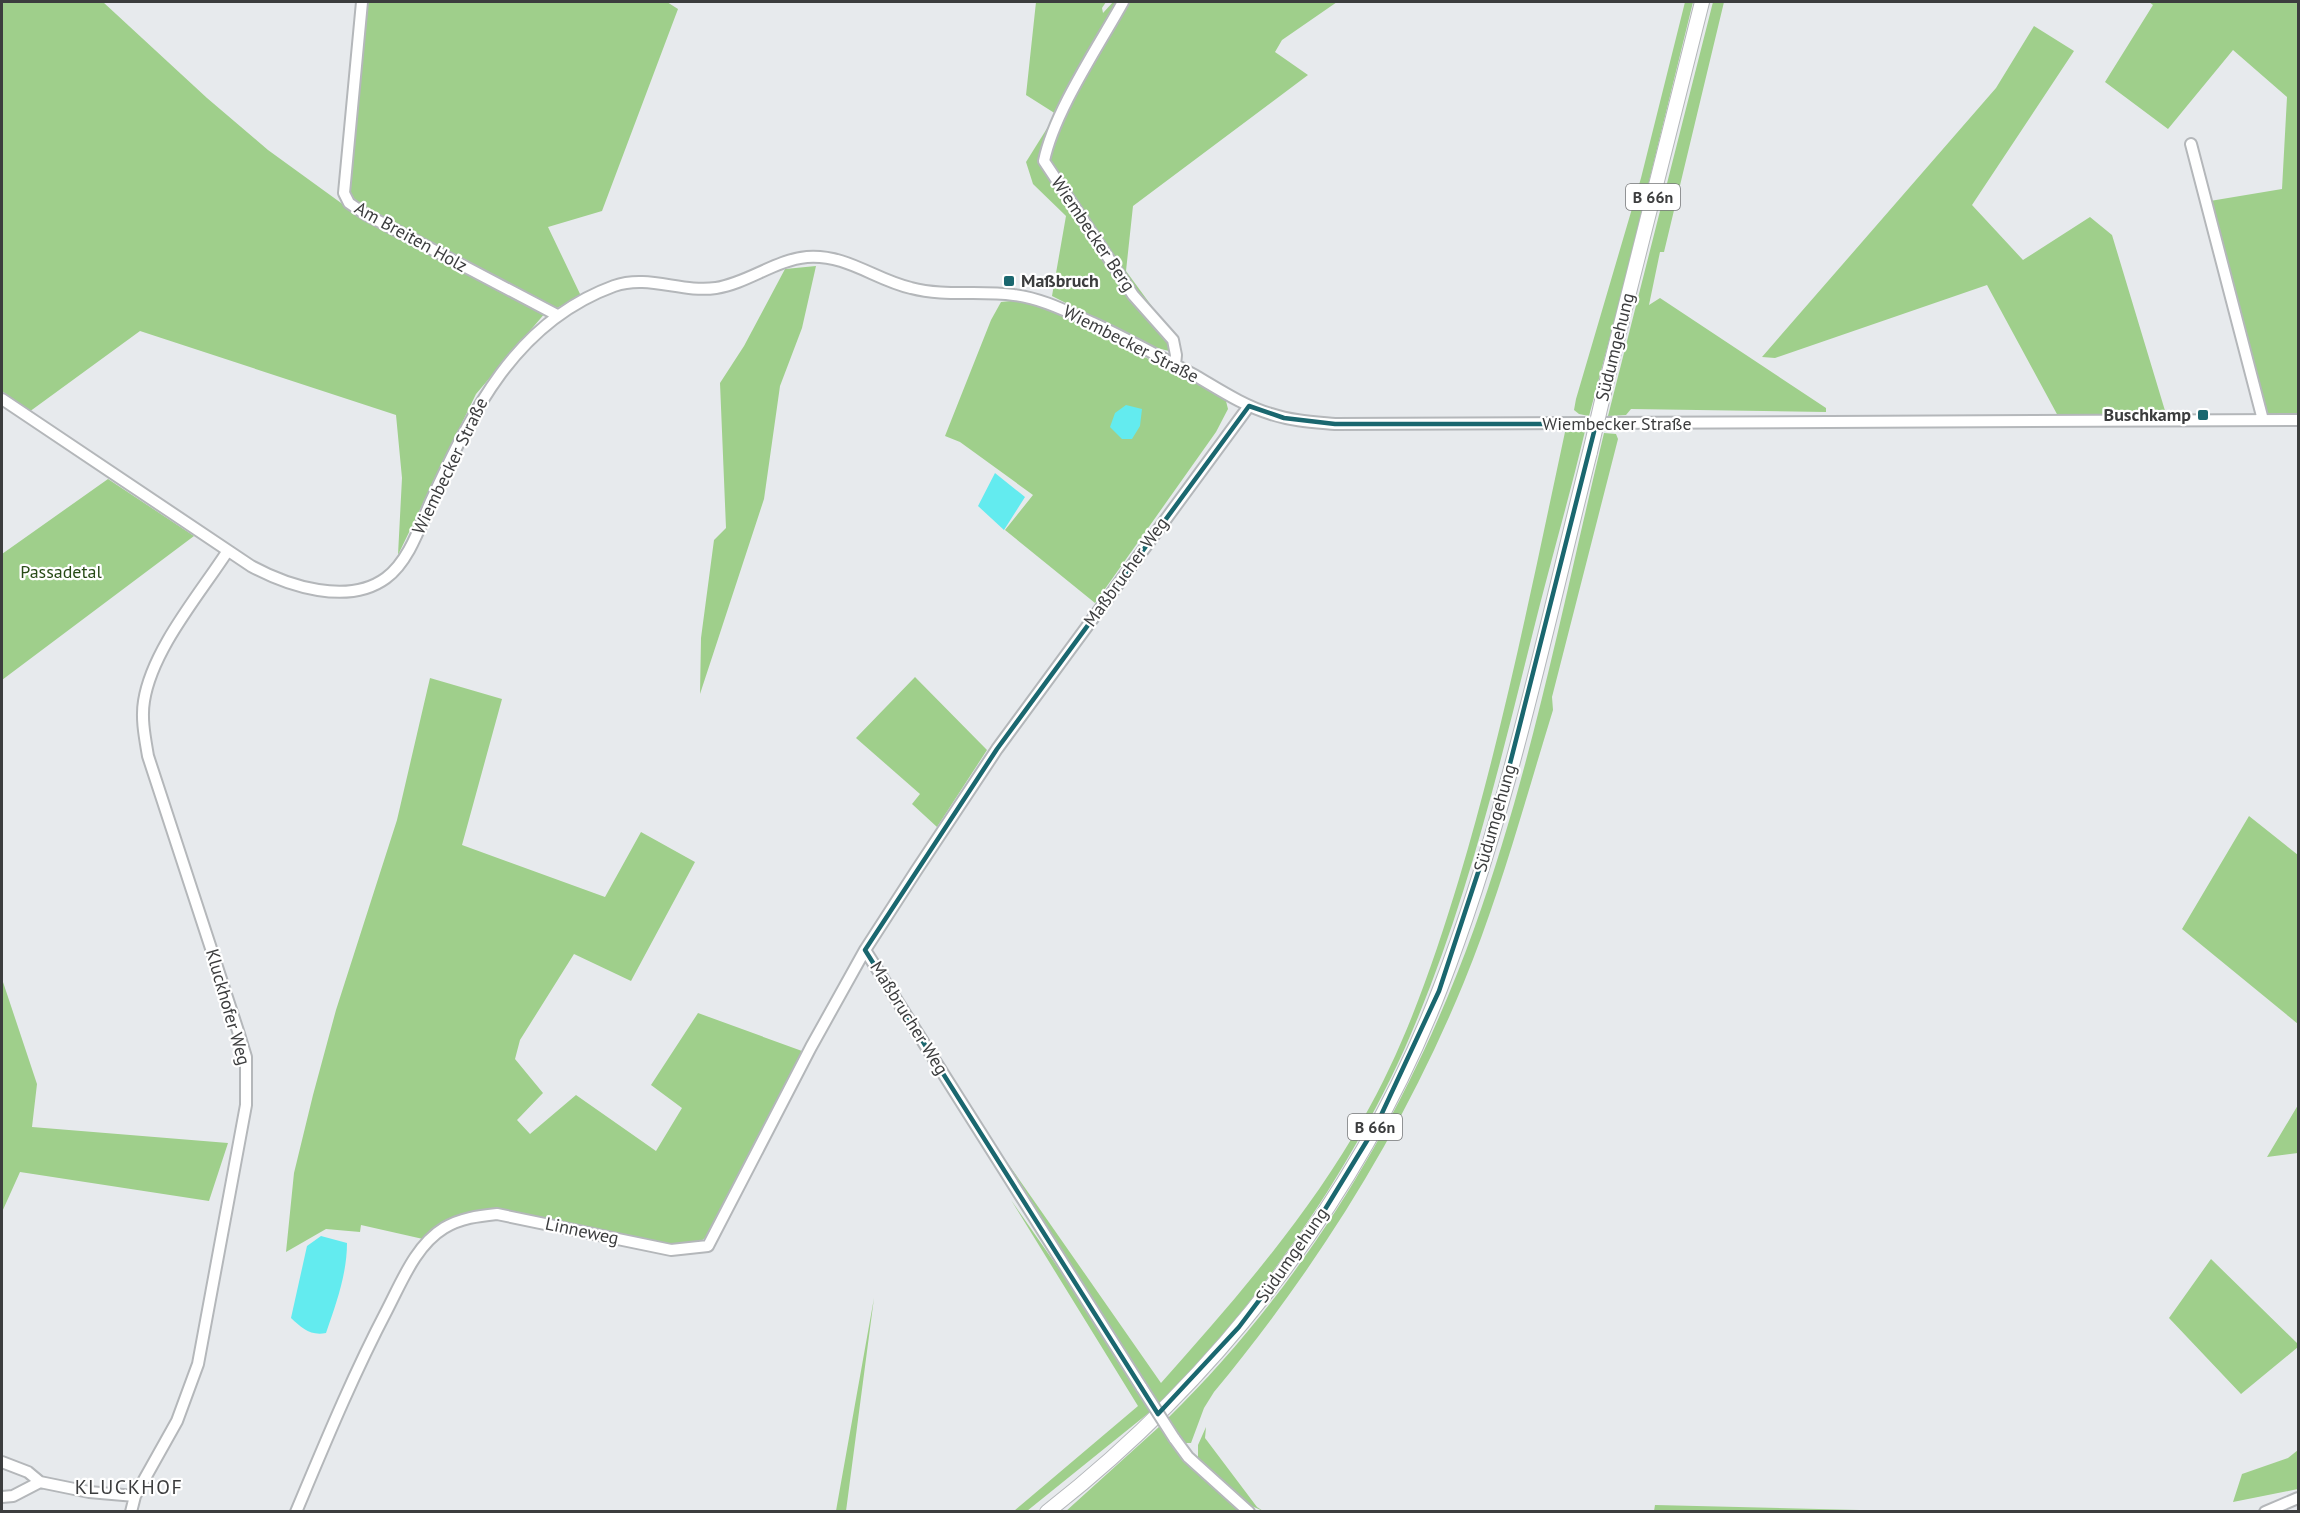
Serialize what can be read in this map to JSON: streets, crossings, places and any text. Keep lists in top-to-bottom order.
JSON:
{
  "streets": {
    "main road": ["B 66n", "Südumgehung"],
    "street": [
      "Wiembecker Berg",
      "Am Breiten Holz",
      "Wiembecker Straße",
      "Maßbrucher Weg",
      "Kluckhofer Weg",
      "Linneweg"
    ]
  },
  "crossings": [
    ["Wiembecker Berg", "Wiembecker Straße"],
    ["Am Breiten Holz", "Wiembecker Straße"],
    ["Wiembecker Straße", "Maßbrucher Weg"],
    ["Wiembecker Straße", "Kluckhofer Weg"],
    ["Maßbrucher Weg", "Linneweg"]
  ],
  "districts": ["KLUCKHOF"],
  "parks": ["Passadetal"],
  "places": {
    "transit": ["Maßbruch", "Buschkamp"]
  }
}
